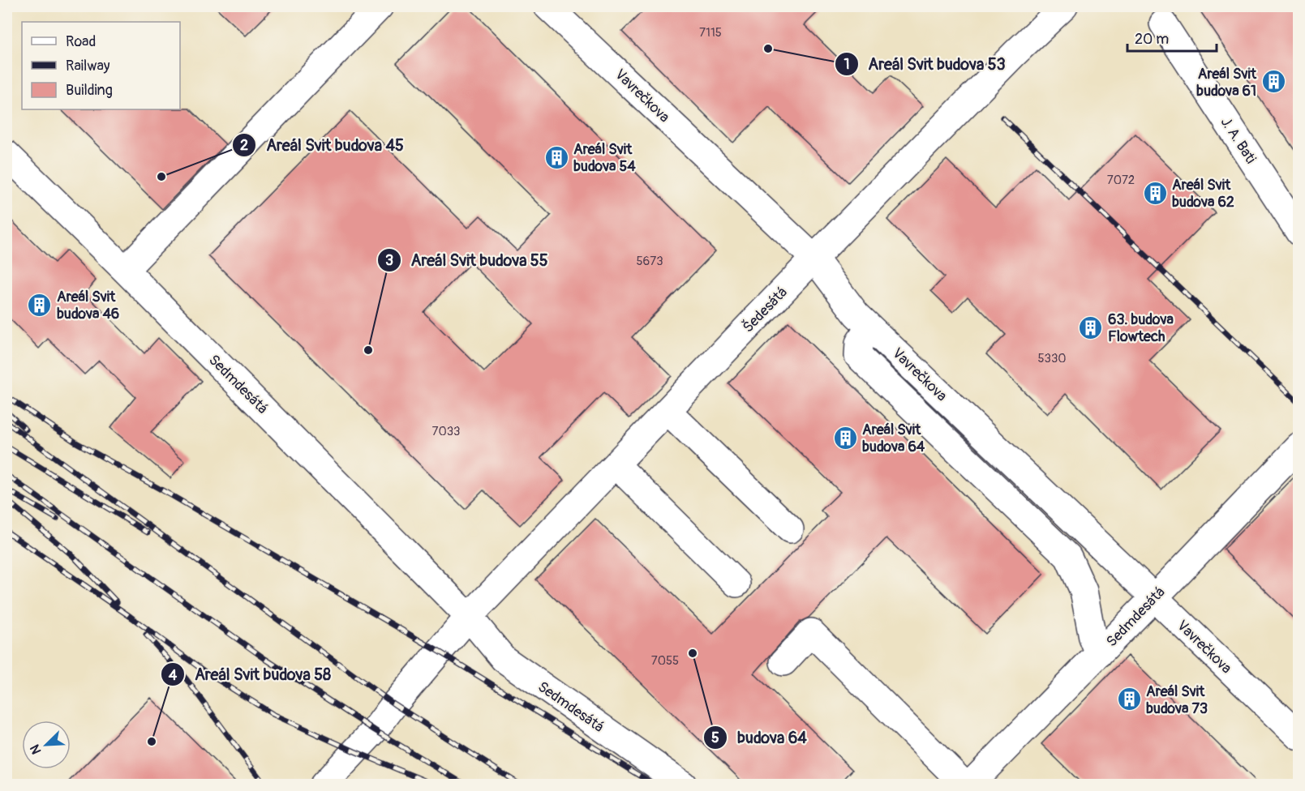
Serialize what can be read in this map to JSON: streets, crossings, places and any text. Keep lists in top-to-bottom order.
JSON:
{
  "streets": {
    "street": [
      "Vavrečkova",
      "J. A. Bati",
      "Šedesátá",
      "Sedmdesátá"
    ]
  },
  "crossings": [
    ["Vavrečkova", "Šedesátá"],
    ["Vavrečkova", "Sedmdesátá"],
    ["Šedesátá", "Sedmdesátá"]
  ],
  "places": {
    "other": [
      "Areál Svit budova 53",
      "Areál Svit budova 45",
      "Areál Svit budova 55",
      "budova 64",
      "Areál Svit budova 58"
    ],
    "building": [
      "Areál Svit budova 61",
      "Areál Svit budova 54",
      "Areál Svit budova 62",
      "Areál Svit budova 46",
      "63. budova Flowtech",
      "Areál Svit budova 64",
      "Areál Svit budova 73"
    ]
  },
  "house_numbers": [
    "7115",
    "7072",
    "5673",
    "5330",
    "7033",
    "7055"
  ],
  "legend": ["Road", "Railway", "Building"],
  "scale_bar": "20 m",
  "north": "bottom left"
}
